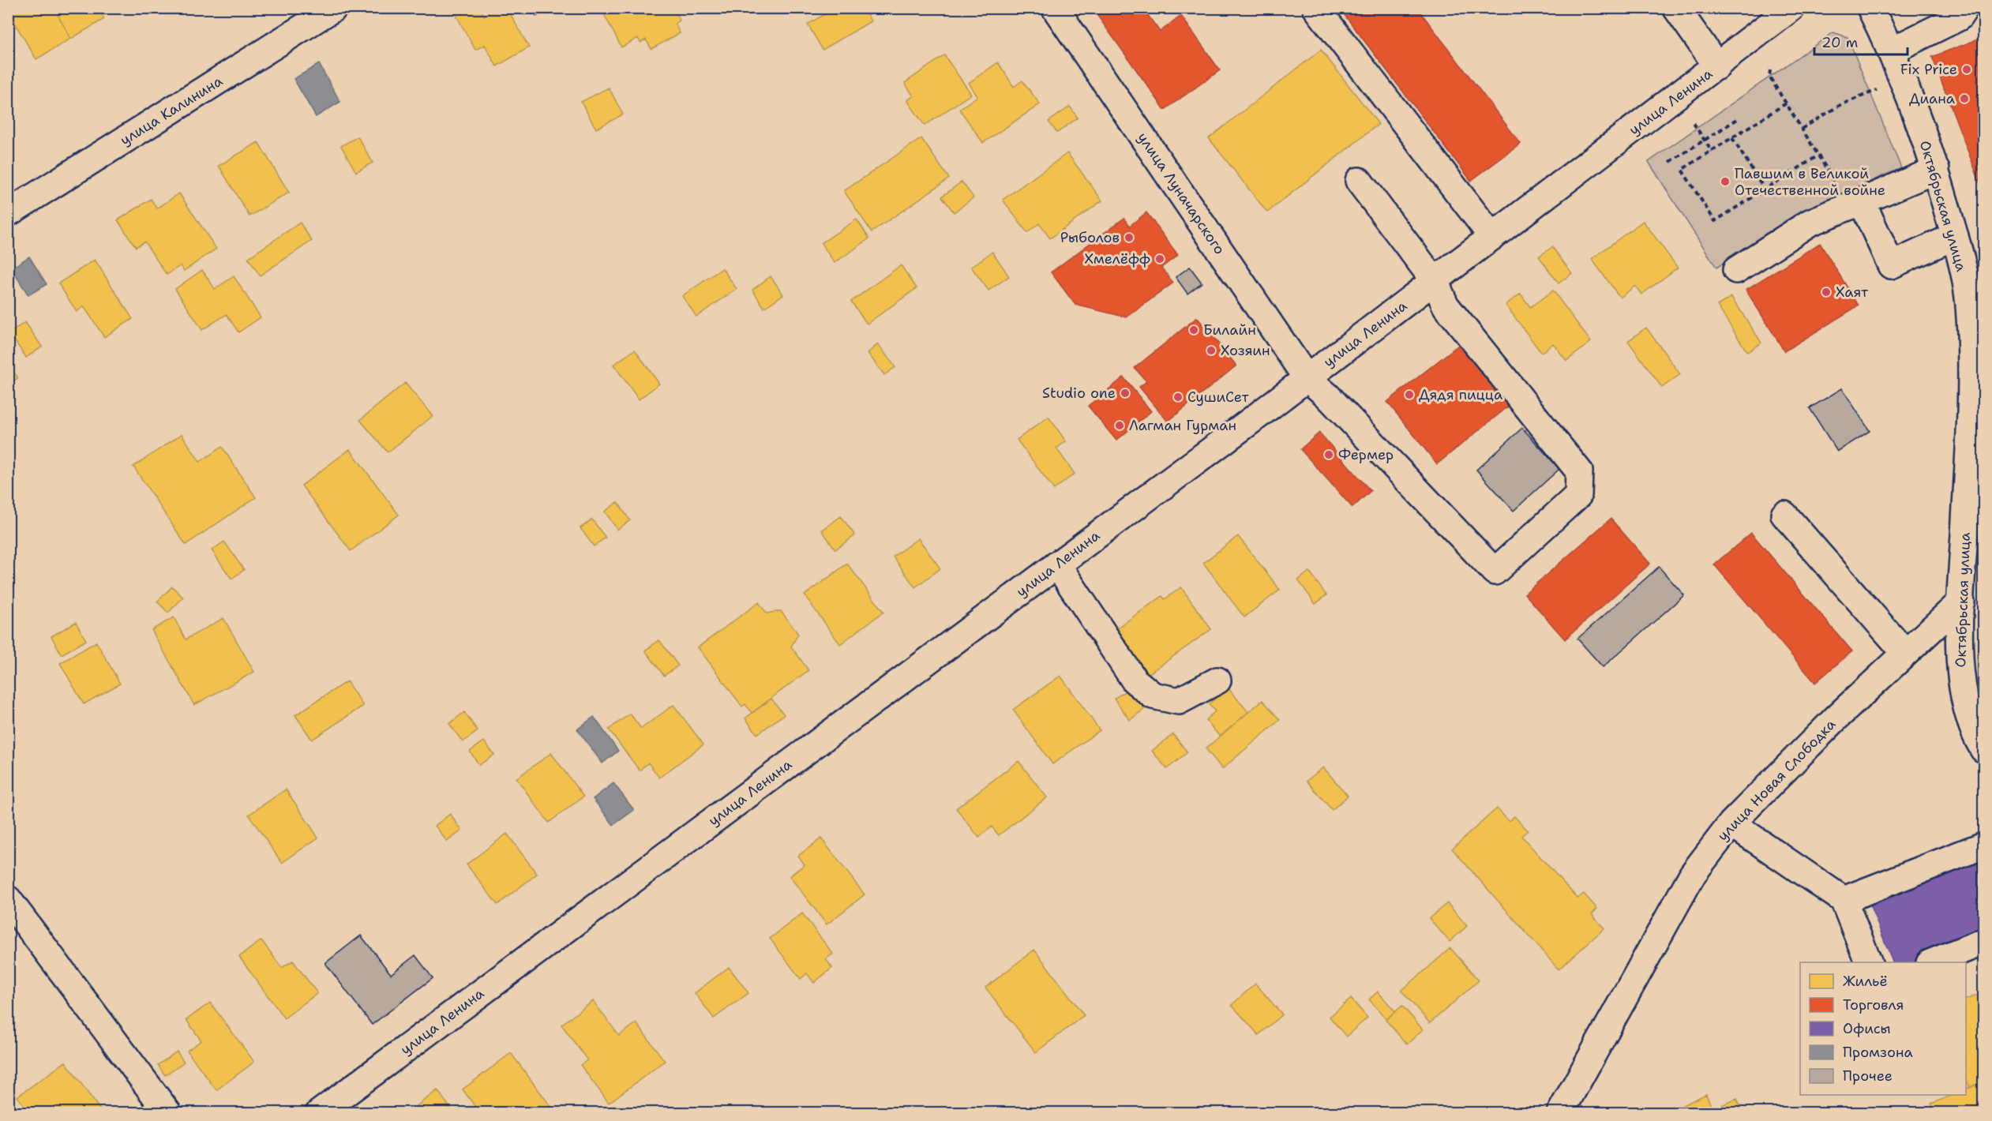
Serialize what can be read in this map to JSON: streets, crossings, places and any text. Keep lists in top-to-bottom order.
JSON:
{
  "streets": {
    "street": [
      "улица Ленина",
      "улица Калинина",
      "улица Луначарского",
      "Октябрьская улица",
      "улица Новая Слободка"
    ]
  },
  "crossings": [
    ["улица Ленина", "улица Луначарского"],
    ["Октябрьская улица", "улица Новая Слободка"]
  ],
  "places": [
    "Fix Price",
    "Диана",
    "Павшим в Великой Отечественной войне",
    "Рыболов",
    "Хмелёфф",
    "Хаят",
    "Билайн",
    "Хозяин",
    "Studio one",
    "Дядя пицца",
    "СушиСет",
    "Лагман Гурман",
    "Фермер"
  ],
  "legend": [
    "Жильё",
    "Торговля",
    "Офисы",
    "Промзона",
    "Прочее"
  ],
  "scale_bar": "20 m"
}
